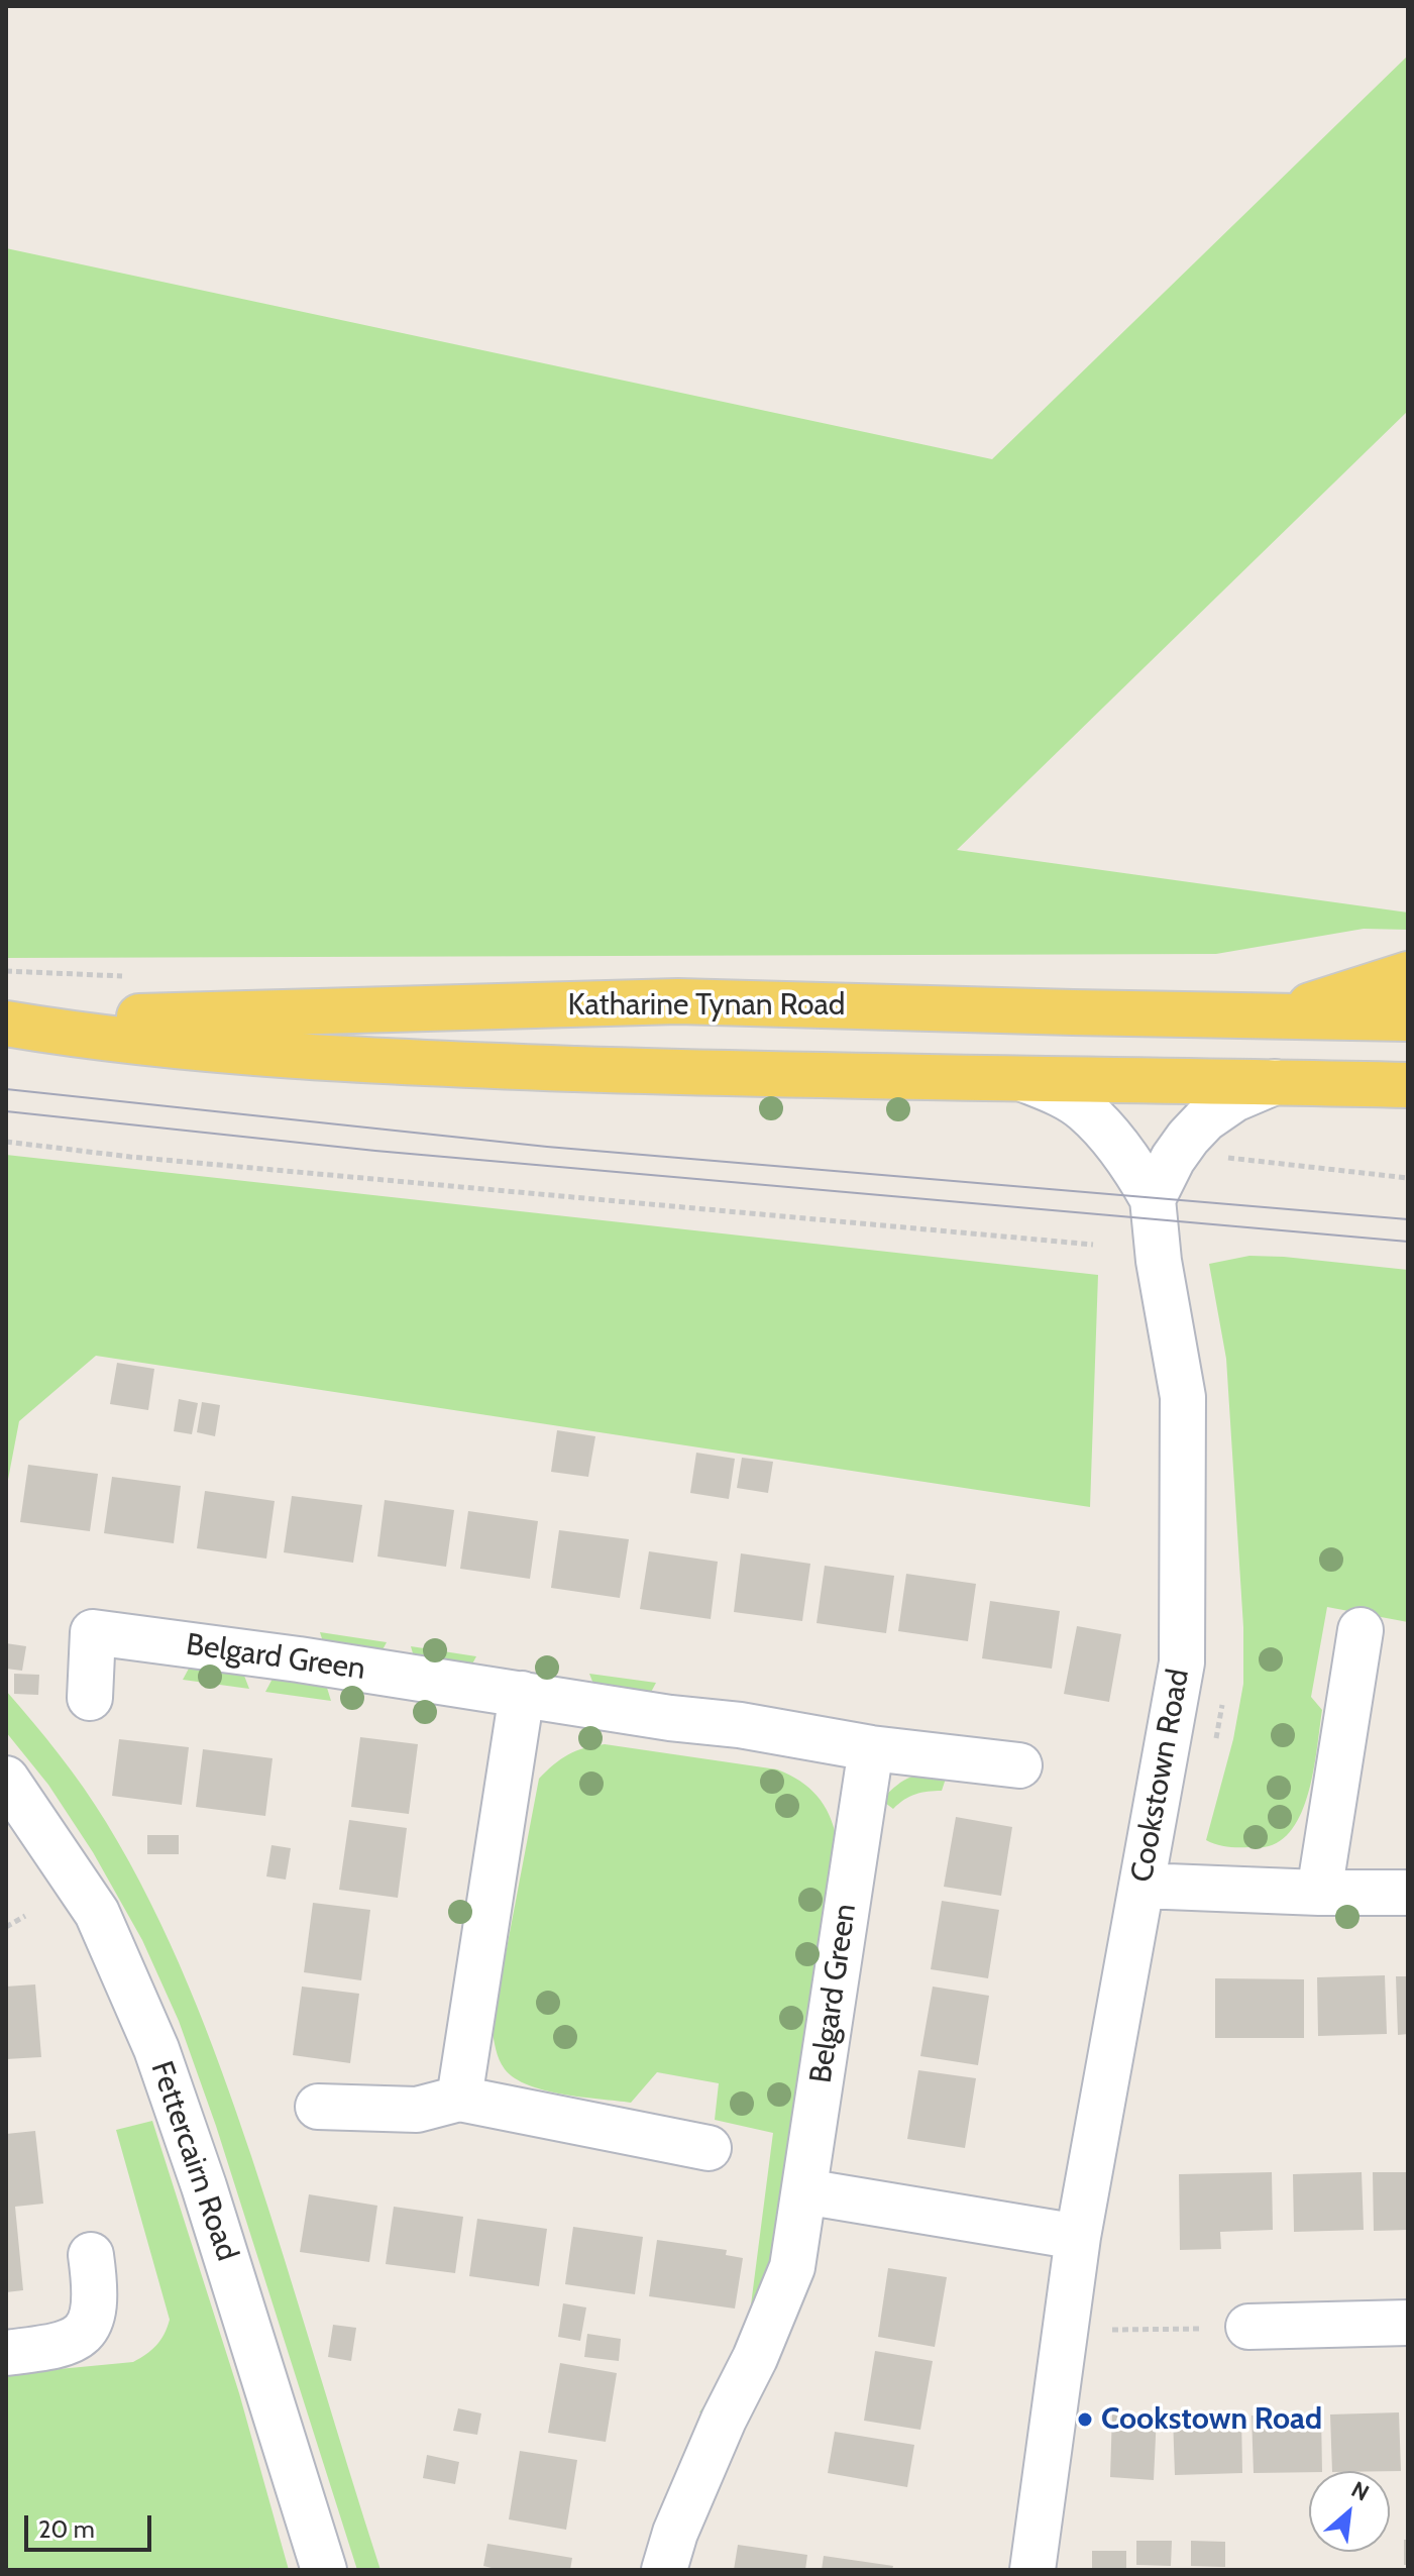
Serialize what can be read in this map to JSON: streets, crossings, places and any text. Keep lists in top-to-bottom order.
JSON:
{
  "streets": {
    "main road": ["Katharine Tynan Road"],
    "street": ["Belgard Green", "Cookstown Road", "Fettercairn Road"]
  },
  "crossings": [
    ["Katharine Tynan Road", "Cookstown Road"]
  ],
  "places": ["Cookstown Road"],
  "scale_bar": "20 m",
  "north": "top right"
}
